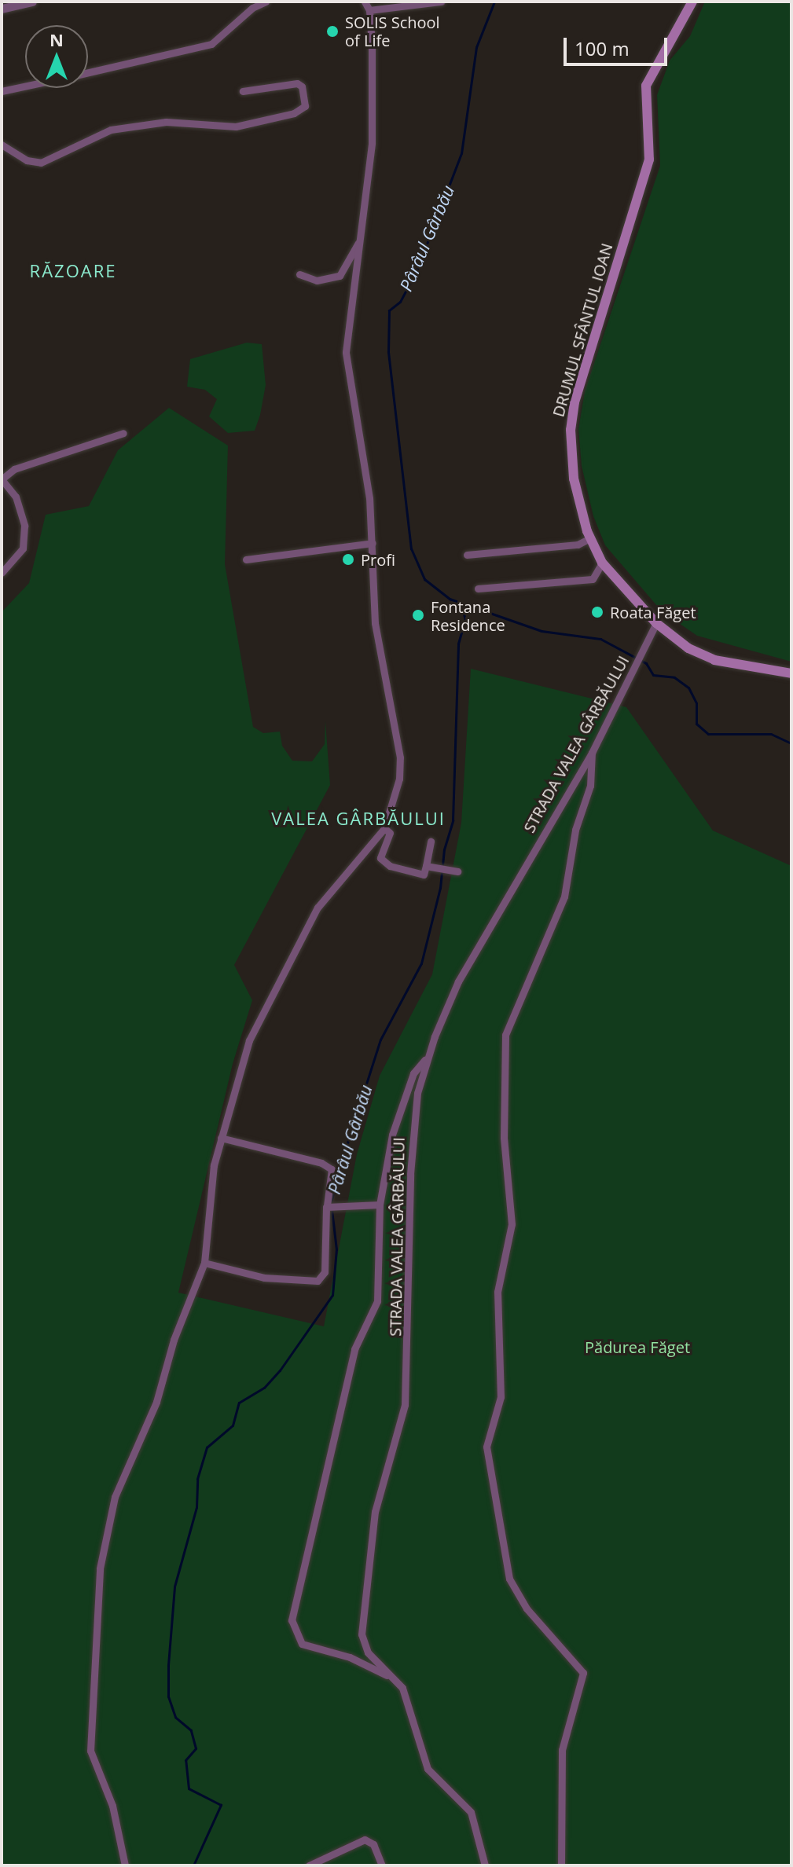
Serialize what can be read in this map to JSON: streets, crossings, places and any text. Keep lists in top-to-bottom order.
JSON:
{
  "streets": {
    "main road": ["DRUMUL SFÂNTUL IOAN"],
    "street": ["STRADA VALEA GÂRBĂULUI"]
  },
  "crossings": [
    ["DRUMUL SFÂNTUL IOAN", "STRADA VALEA GÂRBĂULUI"]
  ],
  "districts": ["RĂZOARE", "VALEA GÂRBĂULUI"],
  "water": ["Pârâul Gârbău"],
  "parks": ["Pădurea Făget"],
  "places": [
    "SOLIS School of Life",
    "Profi",
    "Roata Făget",
    "Fontana Residence"
  ],
  "scale_bar": "100 m",
  "north": "top"
}
